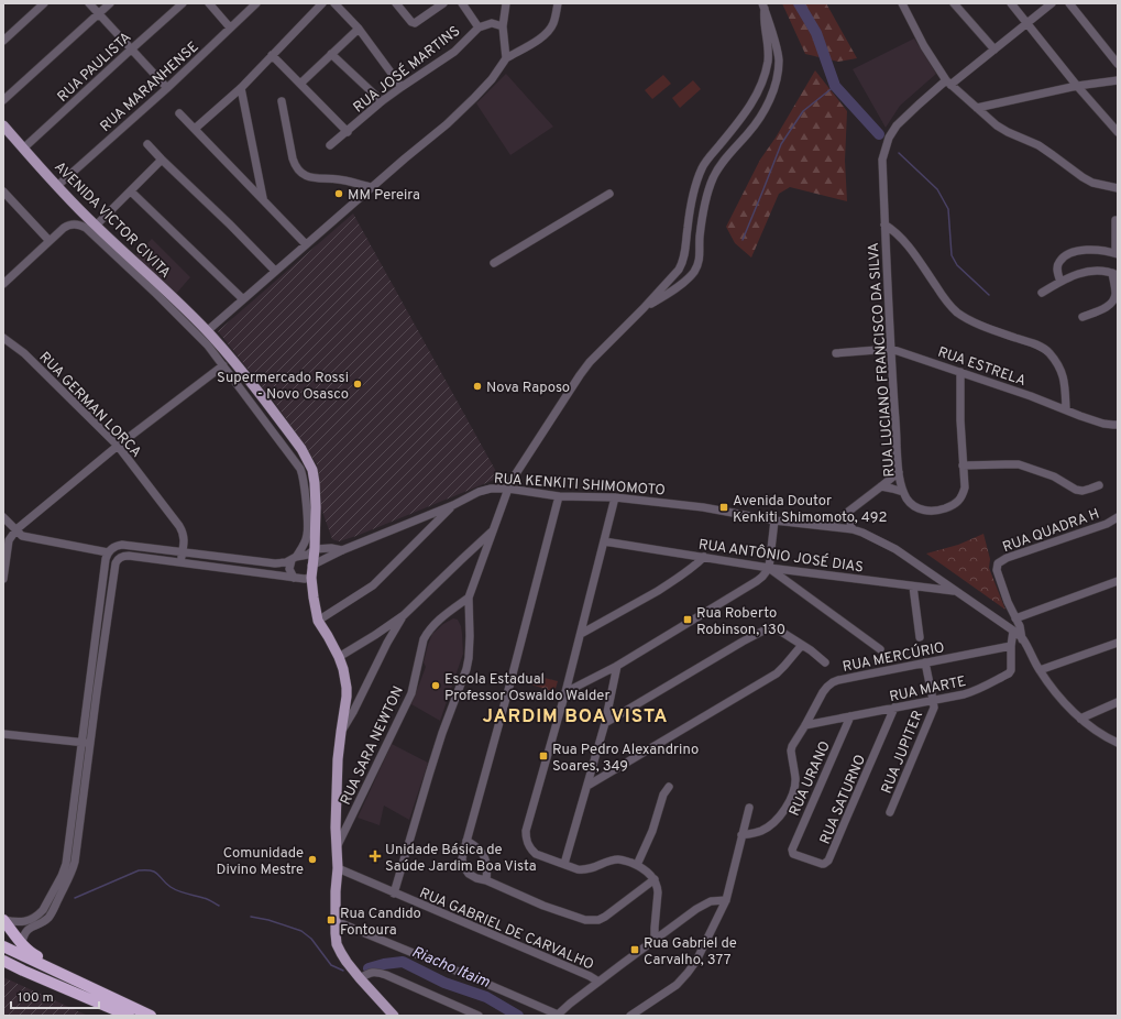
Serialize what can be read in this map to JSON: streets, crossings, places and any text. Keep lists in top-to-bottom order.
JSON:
{
  "streets": {
    "main road": ["AVENIDA VICTOR CIVITA"],
    "street": [
      "RUA PAULISTA",
      "RUA JOSÉ MARTINS",
      "RUA MARANHENSE",
      "RUA LUCIANO FRANCISCO DA SILVA",
      "RUA ESTRELA",
      "RUA GERMAN LORCA",
      "RUA KENKITI SHIMOMOTO",
      "RUA QUADRA H",
      "RUA ANTÔNIO JOSÉ DIAS",
      "RUA MERCÚRIO",
      "RUA MARTE",
      "RUA SARA NEWTON",
      "RUA JUPITER",
      "RUA URANO",
      "RUA SATURNO",
      "RUA GABRIEL DE CARVALHO"
    ]
  },
  "crossings": [
    ["RUA PAULISTA", "AVENIDA VICTOR CIVITA"],
    ["RUA MARANHENSE", "AVENIDA VICTOR CIVITA"],
    ["AVENIDA VICTOR CIVITA", "RUA KENKITI SHIMOMOTO"],
    ["RUA LUCIANO FRANCISCO DA SILVA", "RUA ESTRELA"],
    ["RUA KENKITI SHIMOMOTO", "RUA ANTÔNIO JOSÉ DIAS"],
    ["RUA KENKITI SHIMOMOTO", "RUA MARTE"],
    ["RUA MERCÚRIO", "RUA MARTE"],
    ["RUA MARTE", "RUA JUPITER"],
    ["RUA MARTE", "RUA URANO"],
    ["RUA MARTE", "RUA SATURNO"],
    ["RUA URANO", "RUA SATURNO"]
  ],
  "districts": ["JARDIM BOA VISTA"],
  "water": ["Riacho Itaim"],
  "places": {
    "other": [
      "MM Pereira",
      "Supermercado Rossi - Novo Osasco",
      "Nova Raposo",
      "Escola Estadual Professor Oswaldo Walder",
      "Comunidade Divino Mestre"
    ],
    "transit": [
      "Avenida Doutor Kenkiti Shimomoto, 492",
      "Rua Roberto Robinson, 130",
      "Rua Pedro Alexandrino Soares, 349",
      "Rua Candido Fontoura",
      "Rua Gabriel de Carvalho, 377"
    ],
    "health": ["Unidade Básica de Saúde Jardim Boa Vista"]
  },
  "scale_bar": "100 m"
}
